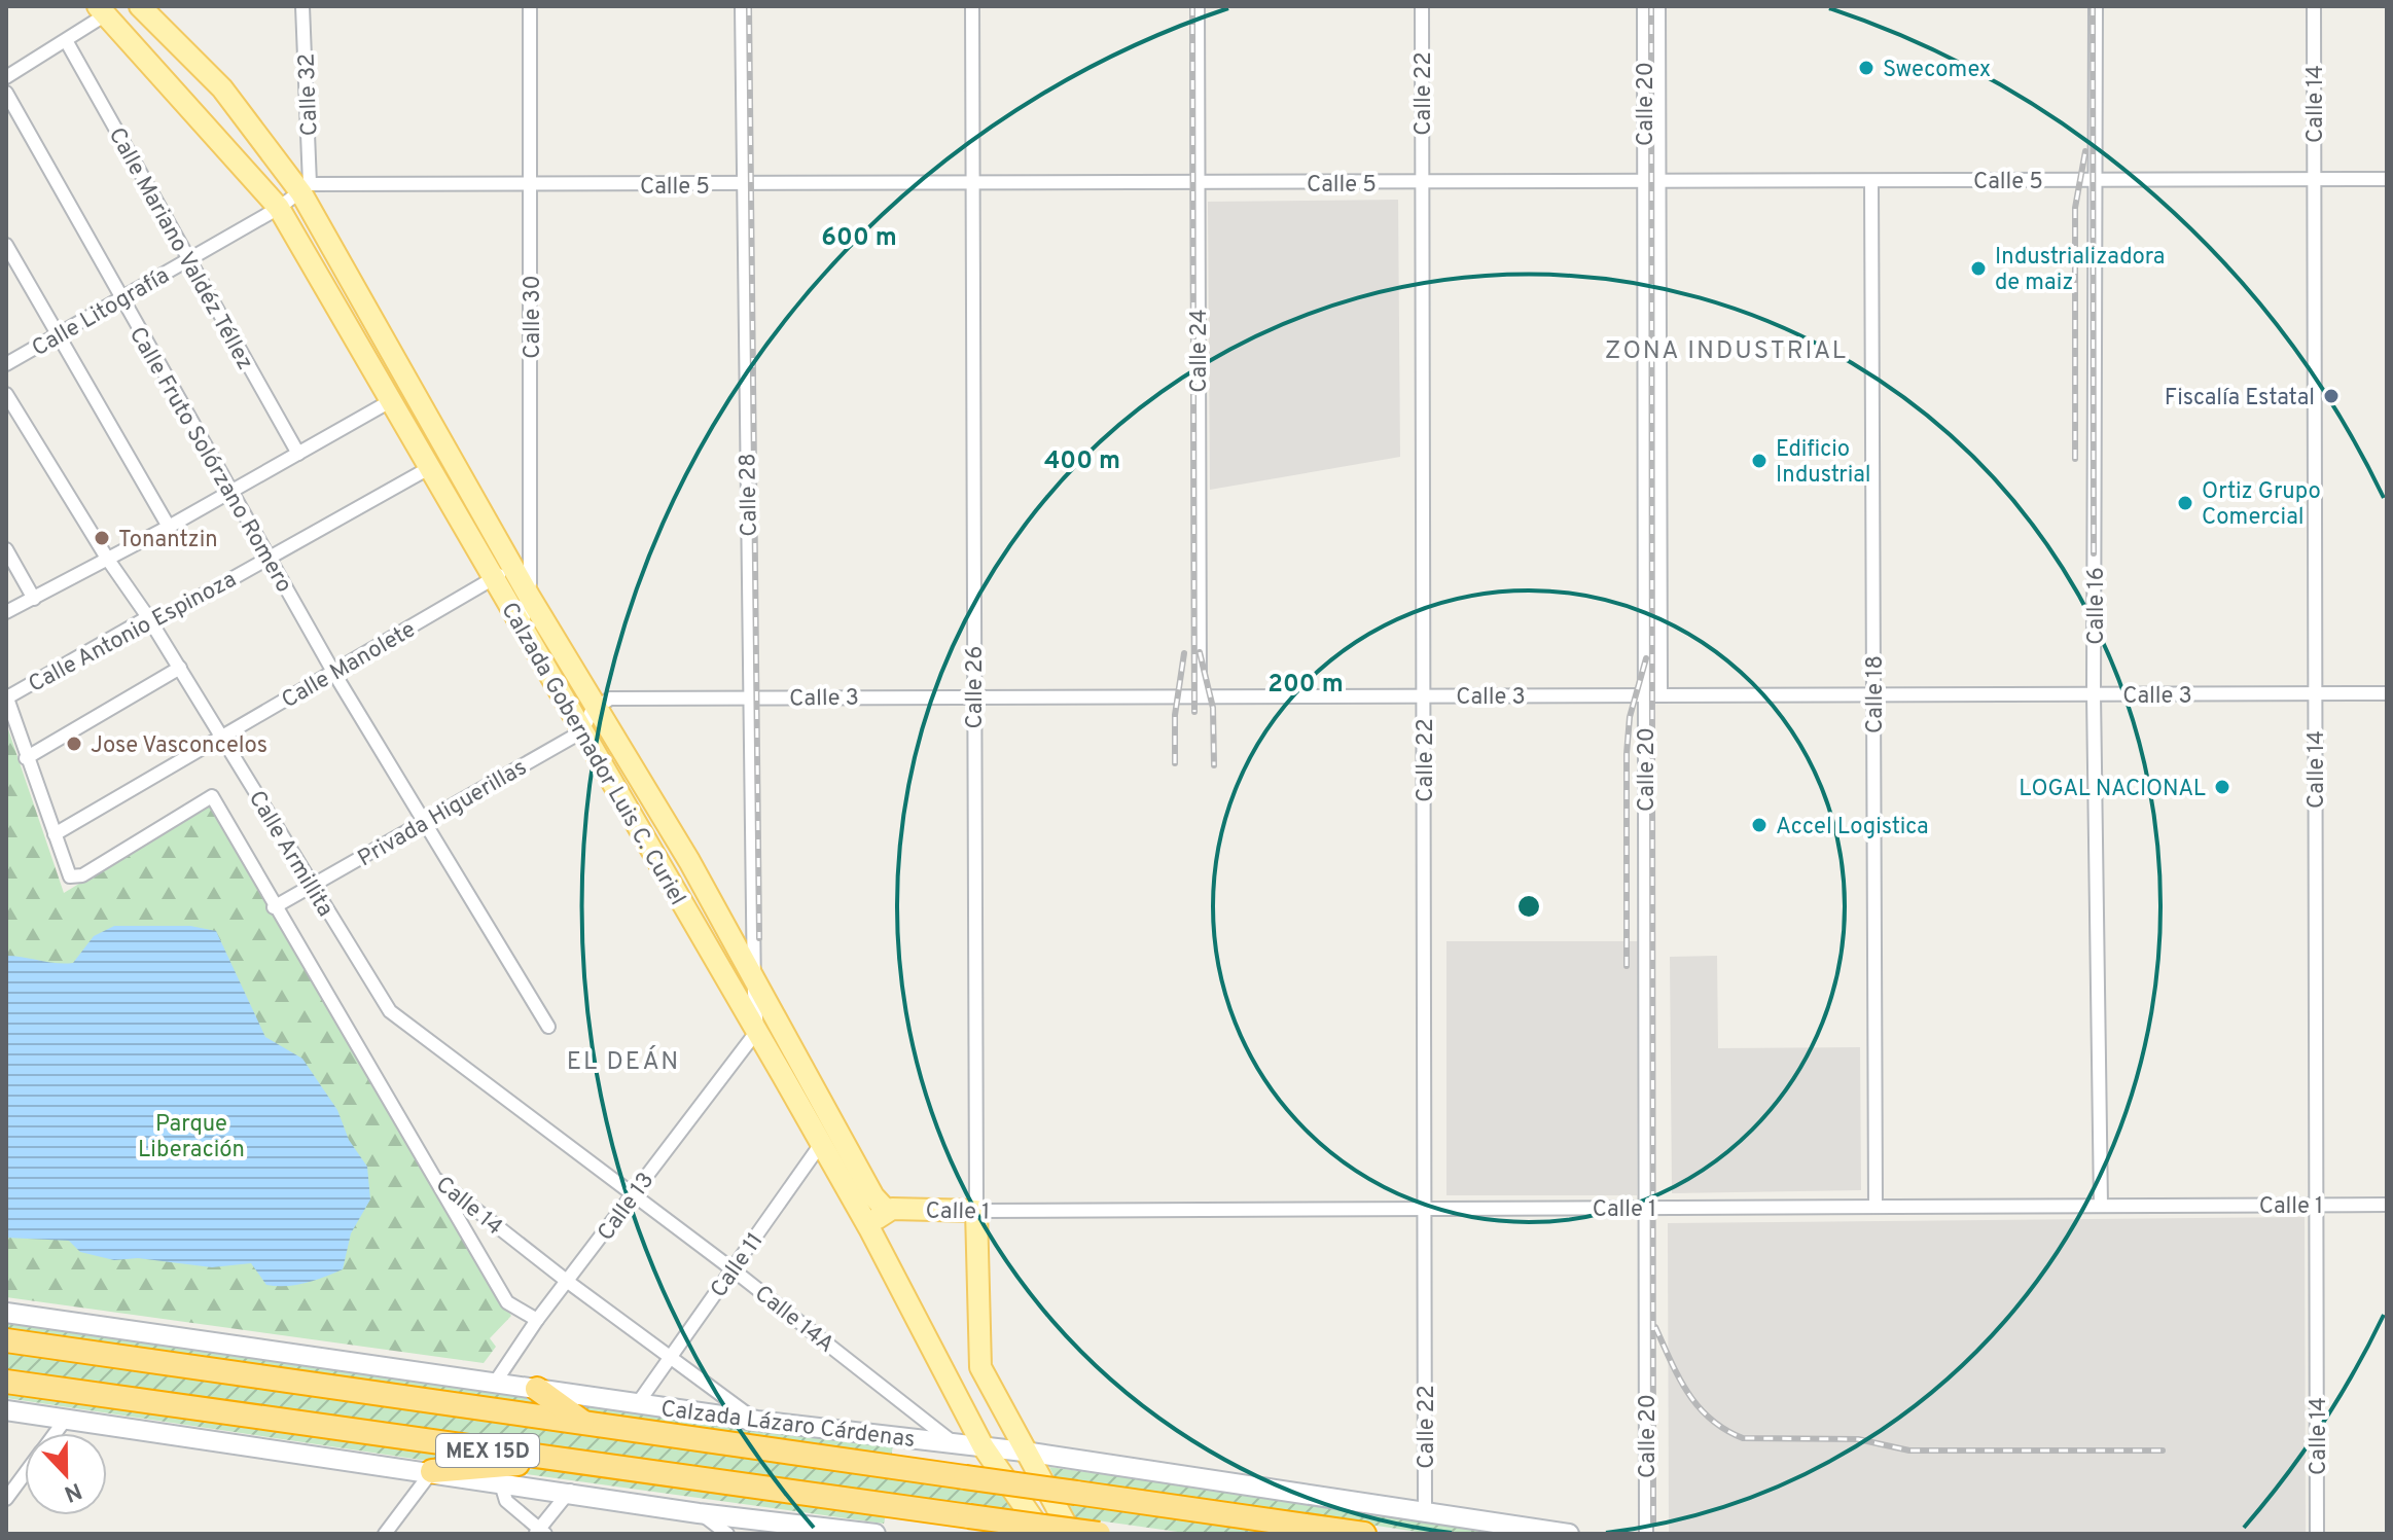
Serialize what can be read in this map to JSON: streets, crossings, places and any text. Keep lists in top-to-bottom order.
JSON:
{
  "streets": {
    "highway": ["Calzada Lázaro Cárdenas", "MEX 15D"],
    "main road": ["Calle 26", "Calzada Gobernador Luis C. Curiel", "Calle 1"],
    "street": [
      "Calle 22",
      "Calle 32",
      "Calle 20",
      "Calle 14",
      "Calle 5",
      "Calle Mariano Valdéz Téllez",
      "Calle Litografía",
      "Calle 30",
      "Calle 24",
      "Calle Fruto Solórzano Romero",
      "Calle 28",
      "Calle 16",
      "Calle Antonio Espinoza",
      "Calle Manolete",
      "Calle 18",
      "Calle 3",
      "Privada Higuerillas",
      "Calle Armillita",
      "Calle 13",
      "Calle 11",
      "Calle 14A"
    ]
  },
  "crossings": [
    ["Calle 22", "Calle 5"],
    ["Calle 22", "Calle 3"],
    ["Calle 22", "Calle 1"],
    ["Calle 22", "Calzada Lázaro Cárdenas"],
    ["Calle 32", "Calle 5"],
    ["Calle 32", "Calle Litografía"],
    ["Calle 32", "Calzada Gobernador Luis C. Curiel"],
    ["Calle 20", "Calle 5"],
    ["Calle 20", "Calle 3"],
    ["Calle 20", "Calle 1"],
    ["Calle 14", "Calle 5"],
    ["Calle 14", "Calle Manolete"],
    ["Calle 14", "Calle 3"],
    ["Calle 14", "Privada Higuerillas"],
    ["Calle 14", "Calle 1"],
    ["Calle 14", "Calle 13"],
    ["Calle 14", "Calle 11"],
    ["Calle 14", "Calzada Lázaro Cárdenas"],
    ["Calle 5", "Calle Litografía"],
    ["Calle 5", "Calle 30"],
    ["Calle 5", "Calle 24"],
    ["Calle 5", "Calle 28"],
    ["Calle 5", "Calle 16"],
    ["Calle 5", "Calle 26"],
    ["Calle 5", "Calle 18"],
    ["Calle 5", "Calzada Gobernador Luis C. Curiel"],
    ["Calle Mariano Valdéz Téllez", "Calle Litografía"],
    ["Calle Litografía", "Calle Fruto Solórzano Romero"],
    ["Calle Litografía", "Calzada Gobernador Luis C. Curiel"],
    ["Calle 30", "Calzada Gobernador Luis C. Curiel"],
    ["Calle 24", "Calle 3"],
    ["Calle Fruto Solórzano Romero", "Calle Antonio Espinoza"],
    ["Calle Fruto Solórzano Romero", "Calle Manolete"],
    ["Calle Fruto Solórzano Romero", "Privada Higuerillas"],
    ["Calle 28", "Calle 3"],
    ["Calle 28", "Calzada Gobernador Luis C. Curiel"],
    ["Calle 28", "Calle 13"],
    ["Calle 16", "Calle 3"],
    ["Calle 16", "Calle 1"],
    ["Calle Antonio Espinoza", "Calzada Gobernador Luis C. Curiel"],
    ["Calle Antonio Espinoza", "Calle Armillita"],
    ["Calle Manolete", "Calzada Gobernador Luis C. Curiel"],
    ["Calle Manolete", "Calle Armillita"],
    ["Calle 26", "Calle 3"],
    ["Calle 26", "Calle 1"],
    ["Calle 26", "Calzada Lázaro Cárdenas"],
    ["Calle 18", "Calle 3"],
    ["Calle 18", "Calle 1"],
    ["Calle 3", "Calzada Gobernador Luis C. Curiel"],
    ["Calzada Gobernador Luis C. Curiel", "Privada Higuerillas"],
    ["Calzada Gobernador Luis C. Curiel", "Calle 1"],
    ["Calzada Gobernador Luis C. Curiel", "Calle 13"],
    ["Calzada Gobernador Luis C. Curiel", "Calle 11"],
    ["Calzada Gobernador Luis C. Curiel", "Calzada Lázaro Cárdenas"],
    ["Privada Higuerillas", "Calle Armillita"],
    ["Calle Armillita", "Calle 13"],
    ["Calle Armillita", "Calle 14A"],
    ["Calle 13", "Calle 14A"],
    ["Calle 13", "Calzada Lázaro Cárdenas"],
    ["Calle 11", "Calle 14A"],
    ["Calle 11", "Calzada Lázaro Cárdenas"],
    ["Calle 14A", "Calzada Lázaro Cárdenas"]
  ],
  "districts": ["ZONA INDUSTRIAL", "EL DEÁN"],
  "parks": ["Parque Liberación"],
  "places": [
    "Swecomex",
    "Industrializadora de maiz",
    "Fiscalía Estatal",
    "Edificio Industrial",
    "Ortiz Grupo Comercial",
    "Tonantzin",
    "Jose Vasconcelos",
    "LOGAL NACIONAL",
    "Accel Logistica"
  ],
  "north": "bottom",
  "rings": ["600 m", "400 m", "200 m"]
}
